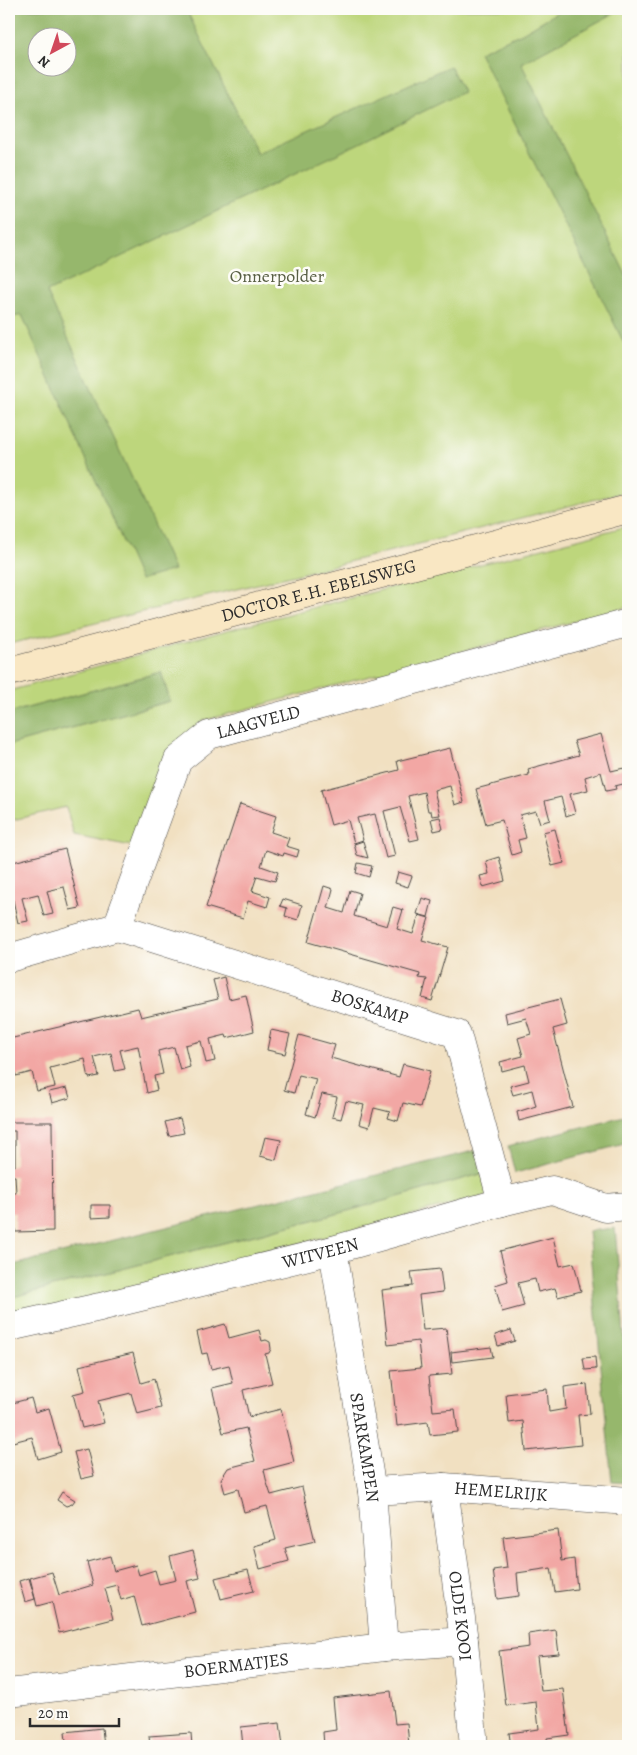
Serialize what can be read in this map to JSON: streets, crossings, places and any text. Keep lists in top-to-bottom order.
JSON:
{
  "streets": {
    "main road": ["DOCTOR E.H. EBELSWEG"],
    "street": [
      "LAAGVELD",
      "BOSKAMP",
      "WITVEEN",
      "SPARKAMPEN",
      "HEMELRIJK",
      "OLDE KOOI",
      "BOERMATJES"
    ]
  },
  "crossings": [
    ["LAAGVELD", "BOSKAMP"],
    ["BOSKAMP", "WITVEEN"],
    ["WITVEEN", "SPARKAMPEN"],
    ["SPARKAMPEN", "HEMELRIJK"],
    ["SPARKAMPEN", "BOERMATJES"],
    ["HEMELRIJK", "OLDE KOOI"],
    ["OLDE KOOI", "BOERMATJES"]
  ],
  "parks": ["Onnerpolder"],
  "scale_bar": "20 m",
  "north": "bottom left"
}
